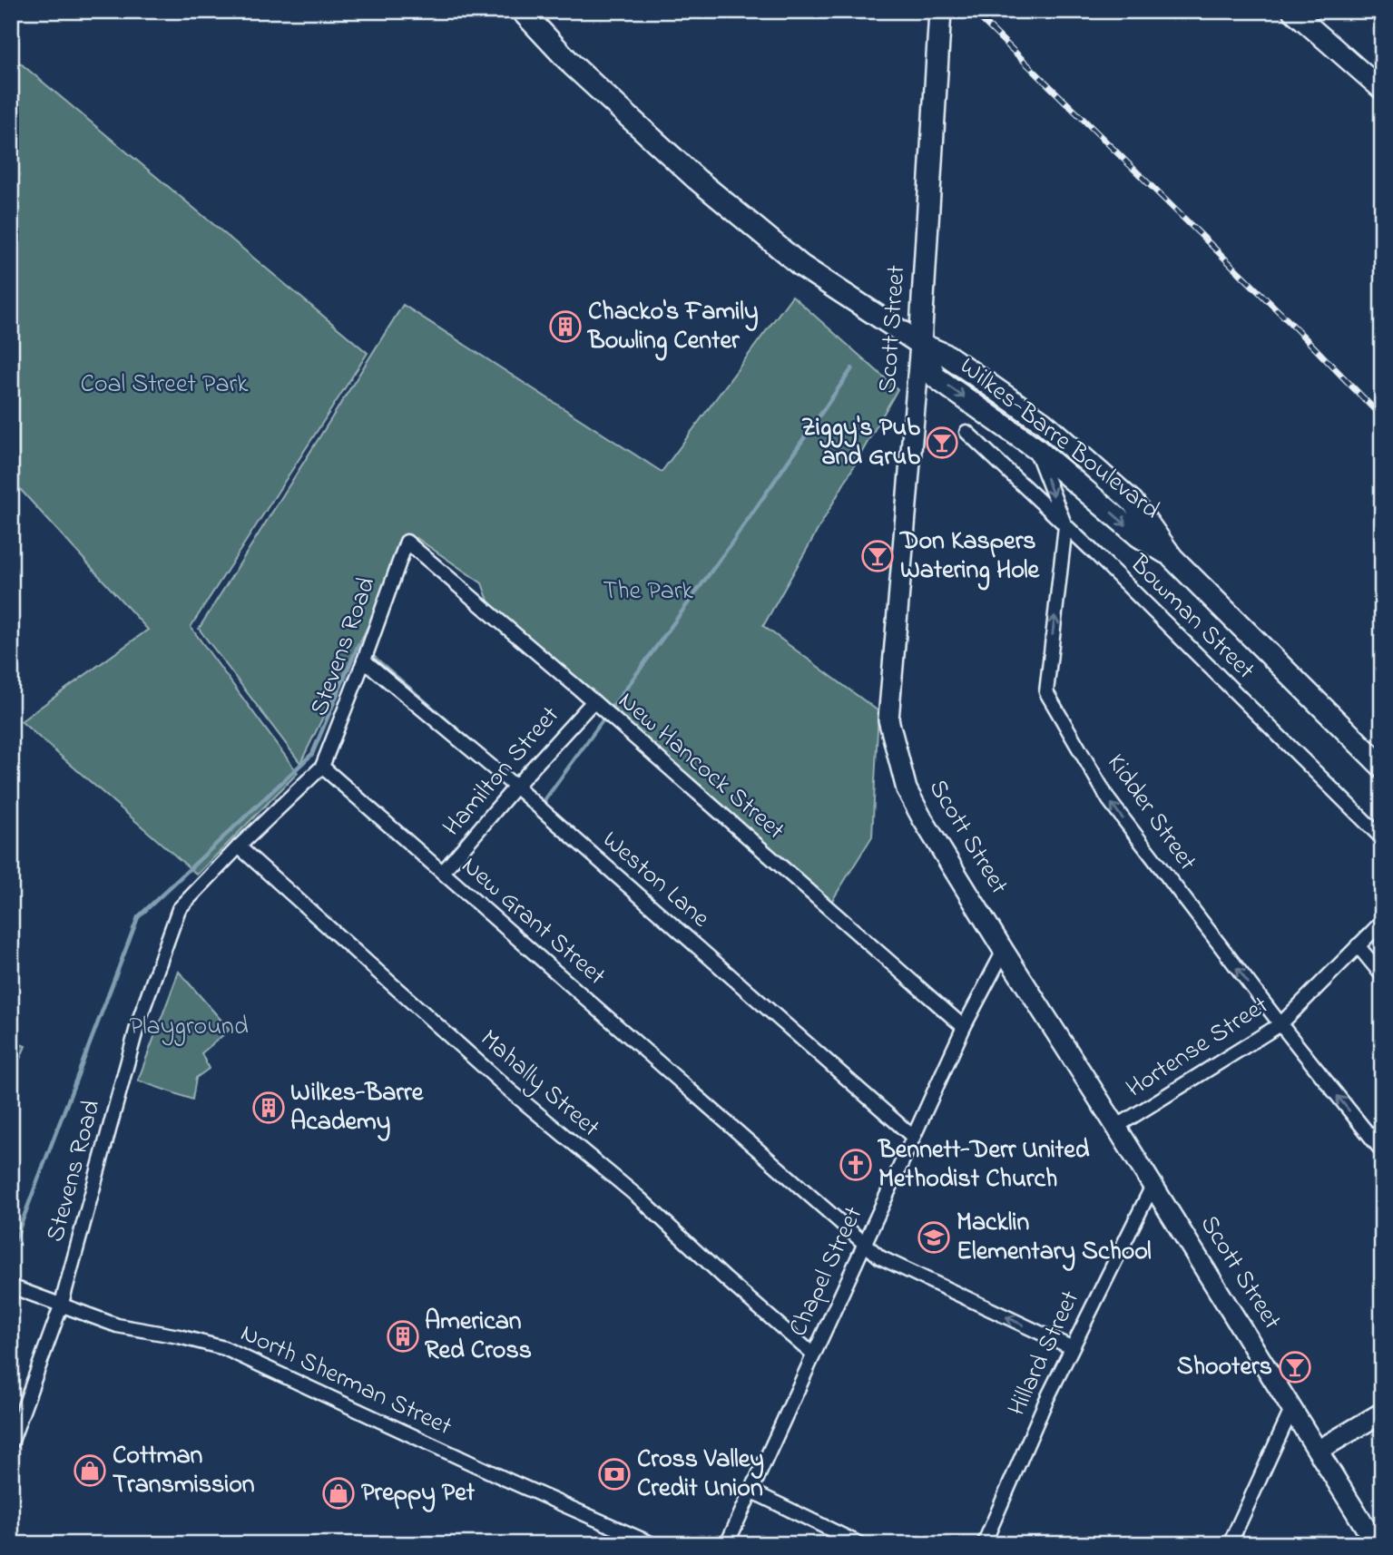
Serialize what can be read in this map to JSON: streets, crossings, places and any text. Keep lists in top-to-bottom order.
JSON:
{
  "streets": {
    "main road": ["Scott Street", "Wilkes-Barre Boulevard"],
    "street": [
      "Bowman Street",
      "Stevens Road",
      "New Hancock Street",
      "Hamilton Street",
      "Kidder Street",
      "Weston Lane",
      "New Grant Street",
      "Hortense Street",
      "Mahally Street",
      "Chapel Street",
      "Hillard Street",
      "North Sherman Street"
    ]
  },
  "crossings": [
    ["Scott Street", "Wilkes-Barre Boulevard"],
    ["Scott Street", "Hortense Street"],
    ["Scott Street", "Chapel Street"],
    ["Scott Street", "Hillard Street"],
    ["Wilkes-Barre Boulevard", "Kidder Street"],
    ["Bowman Street", "Kidder Street"],
    ["Stevens Road", "New Hancock Street"],
    ["Stevens Road", "Weston Lane"],
    ["Stevens Road", "New Grant Street"],
    ["Stevens Road", "Mahally Street"],
    ["Stevens Road", "North Sherman Street"],
    ["New Hancock Street", "Hamilton Street"],
    ["New Hancock Street", "Chapel Street"],
    ["Hamilton Street", "Weston Lane"],
    ["Hamilton Street", "New Grant Street"],
    ["Kidder Street", "Hortense Street"],
    ["Weston Lane", "Chapel Street"],
    ["New Grant Street", "Chapel Street"],
    ["New Grant Street", "Hillard Street"],
    ["Mahally Street", "Chapel Street"]
  ],
  "parks": ["Coal Street Park", "The Park", "Playground"],
  "places": {
    "building": ["Chacko's Family Bowling Center", "Wilkes-Barre Academy", "American Red Cross"],
    "bar": ["Ziggy's Pub and Grub", "Don Kaspers Watering Hole", "Shooters"],
    "church": ["Bennett-Derr United Methodist Church"],
    "school or university": ["Macklin Elementary School"],
    "shop": ["Cottman Transmission", "Preppy Pet"],
    "bank": ["Cross Valley Credit Union"]
  }
}
